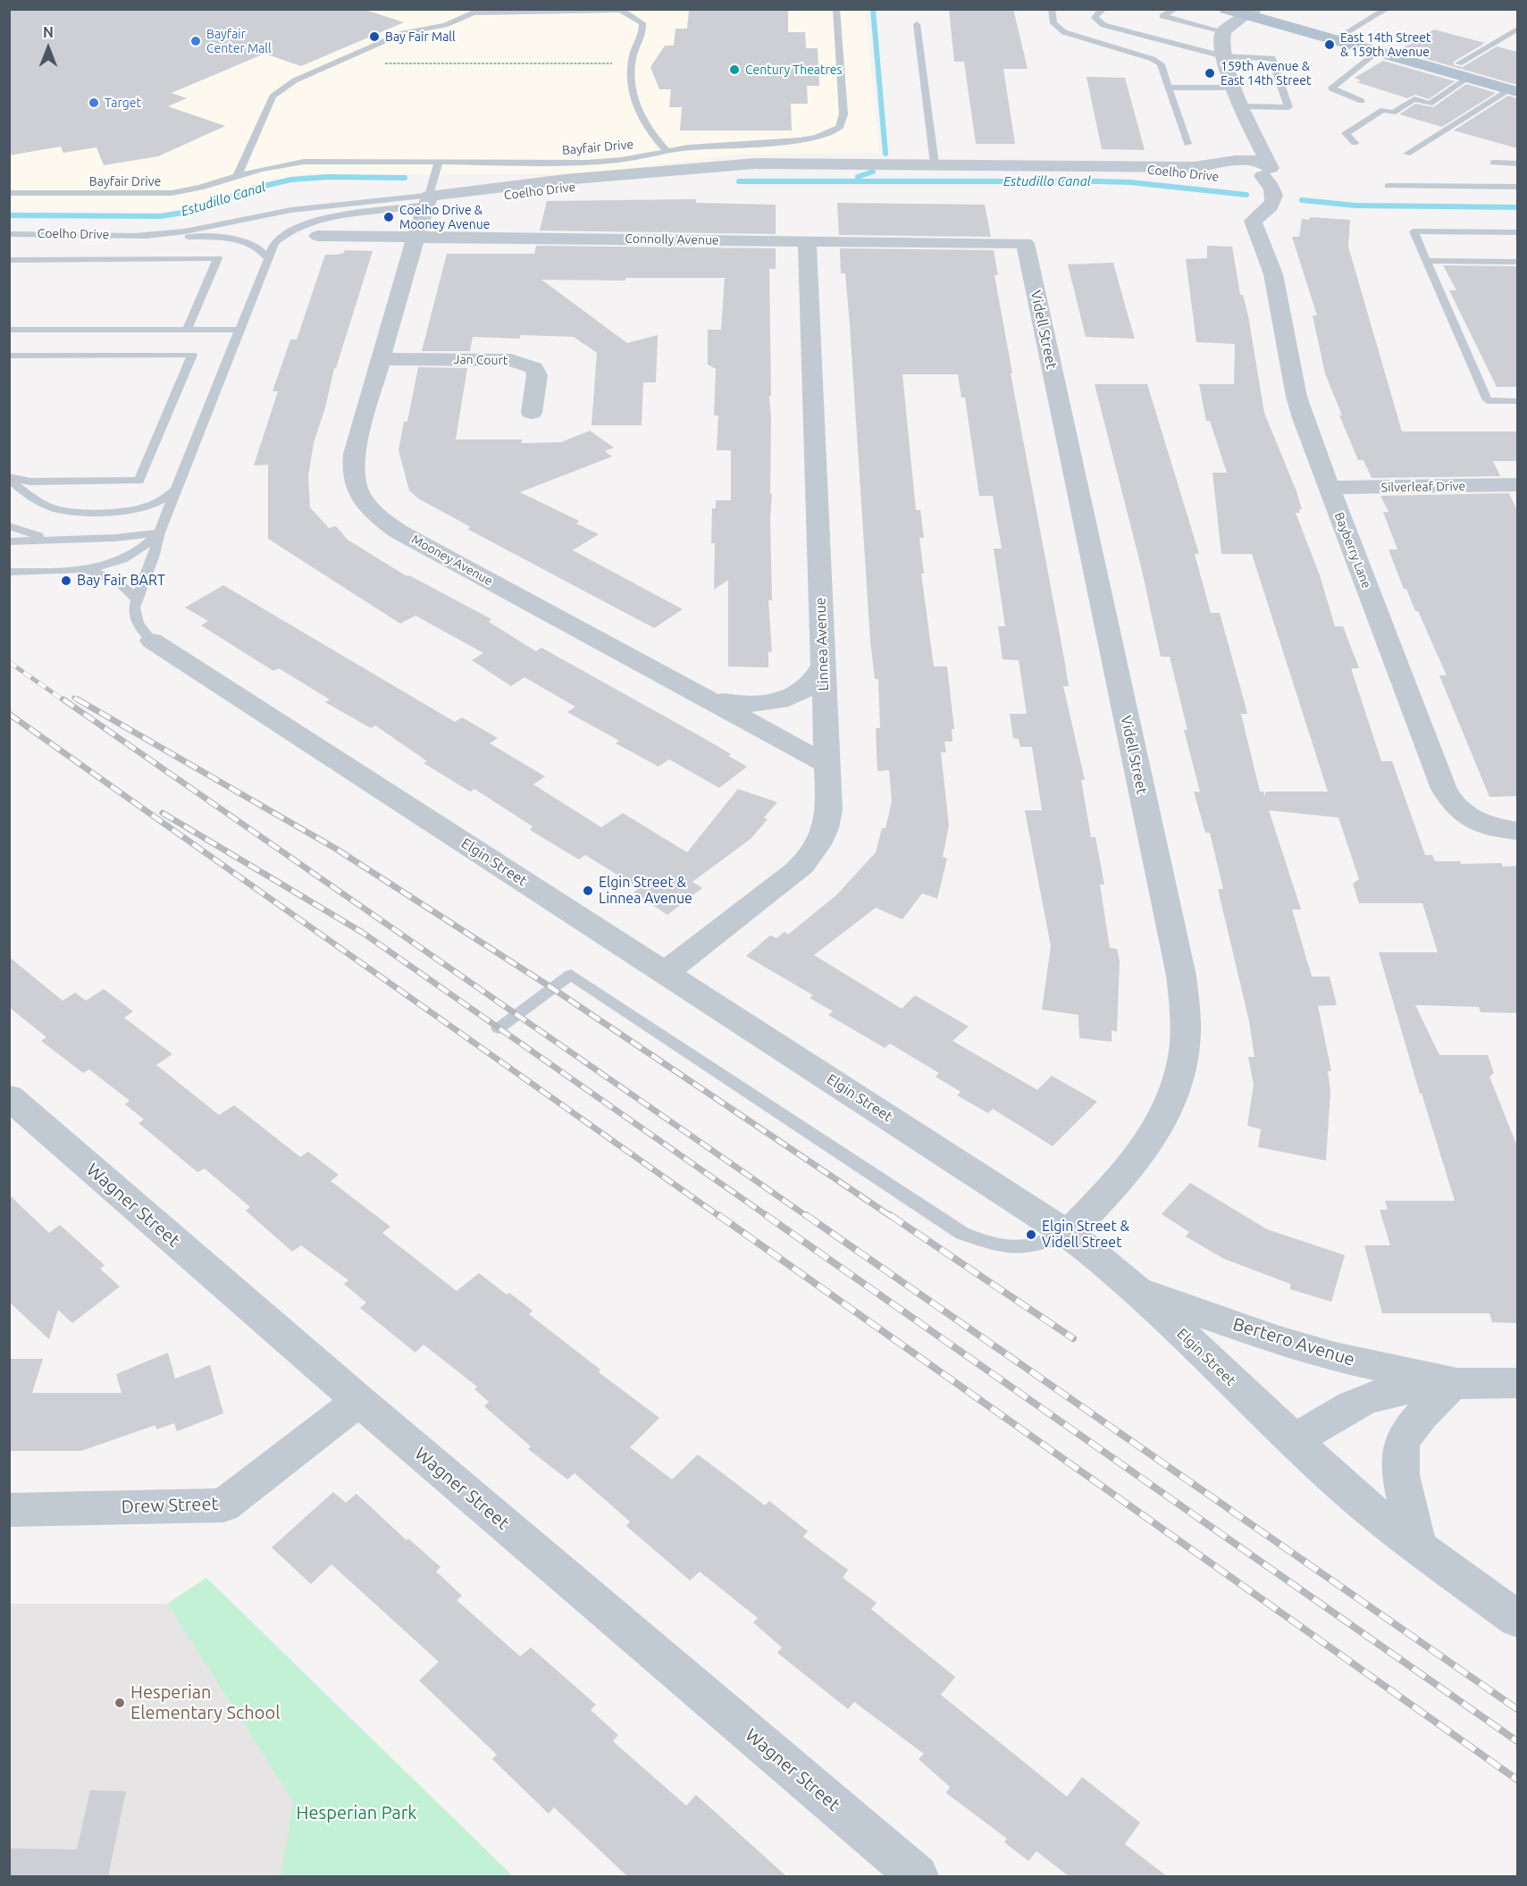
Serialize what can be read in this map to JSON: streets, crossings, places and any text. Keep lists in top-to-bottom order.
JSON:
{
  "streets": {
    "street": [
      "Coelho Drive",
      "Connolly Avenue",
      "Videll Street",
      "Jan Court",
      "Silverleaf Drive",
      "Bayberry Lane",
      "Mooney Avenue",
      "Linnea Avenue",
      "Elgin Street",
      "Wagner Street",
      "Bertero Avenue",
      "Drew Street"
    ],
    "lane": ["Bayfair Drive"]
  },
  "crossings": [
    ["Coelho Drive", "Bayberry Lane"],
    ["Coelho Drive", "Mooney Avenue"],
    ["Connolly Avenue", "Videll Street"],
    ["Connolly Avenue", "Mooney Avenue"],
    ["Connolly Avenue", "Linnea Avenue"],
    ["Videll Street", "Elgin Street"],
    ["Jan Court", "Mooney Avenue"],
    ["Silverleaf Drive", "Bayberry Lane"],
    ["Mooney Avenue", "Linnea Avenue"],
    ["Linnea Avenue", "Elgin Street"],
    ["Elgin Street", "Bertero Avenue"],
    ["Wagner Street", "Drew Street"]
  ],
  "water": ["Estudillo Canal"],
  "parks": ["Hesperian Park"],
  "places": [
    "Bay Fair Mall",
    "Bayfair Center Mall",
    "East 14th Street & 159th Avenue",
    "Century Theatres",
    "159th Avenue & East 14th Street",
    "Target",
    "Coelho Drive & Mooney Avenue",
    "Bay Fair BART",
    "Elgin Street & Linnea Avenue",
    "Elgin Street & Videll Street",
    "Hesperian Elementary School"
  ],
  "north": "top"
}
